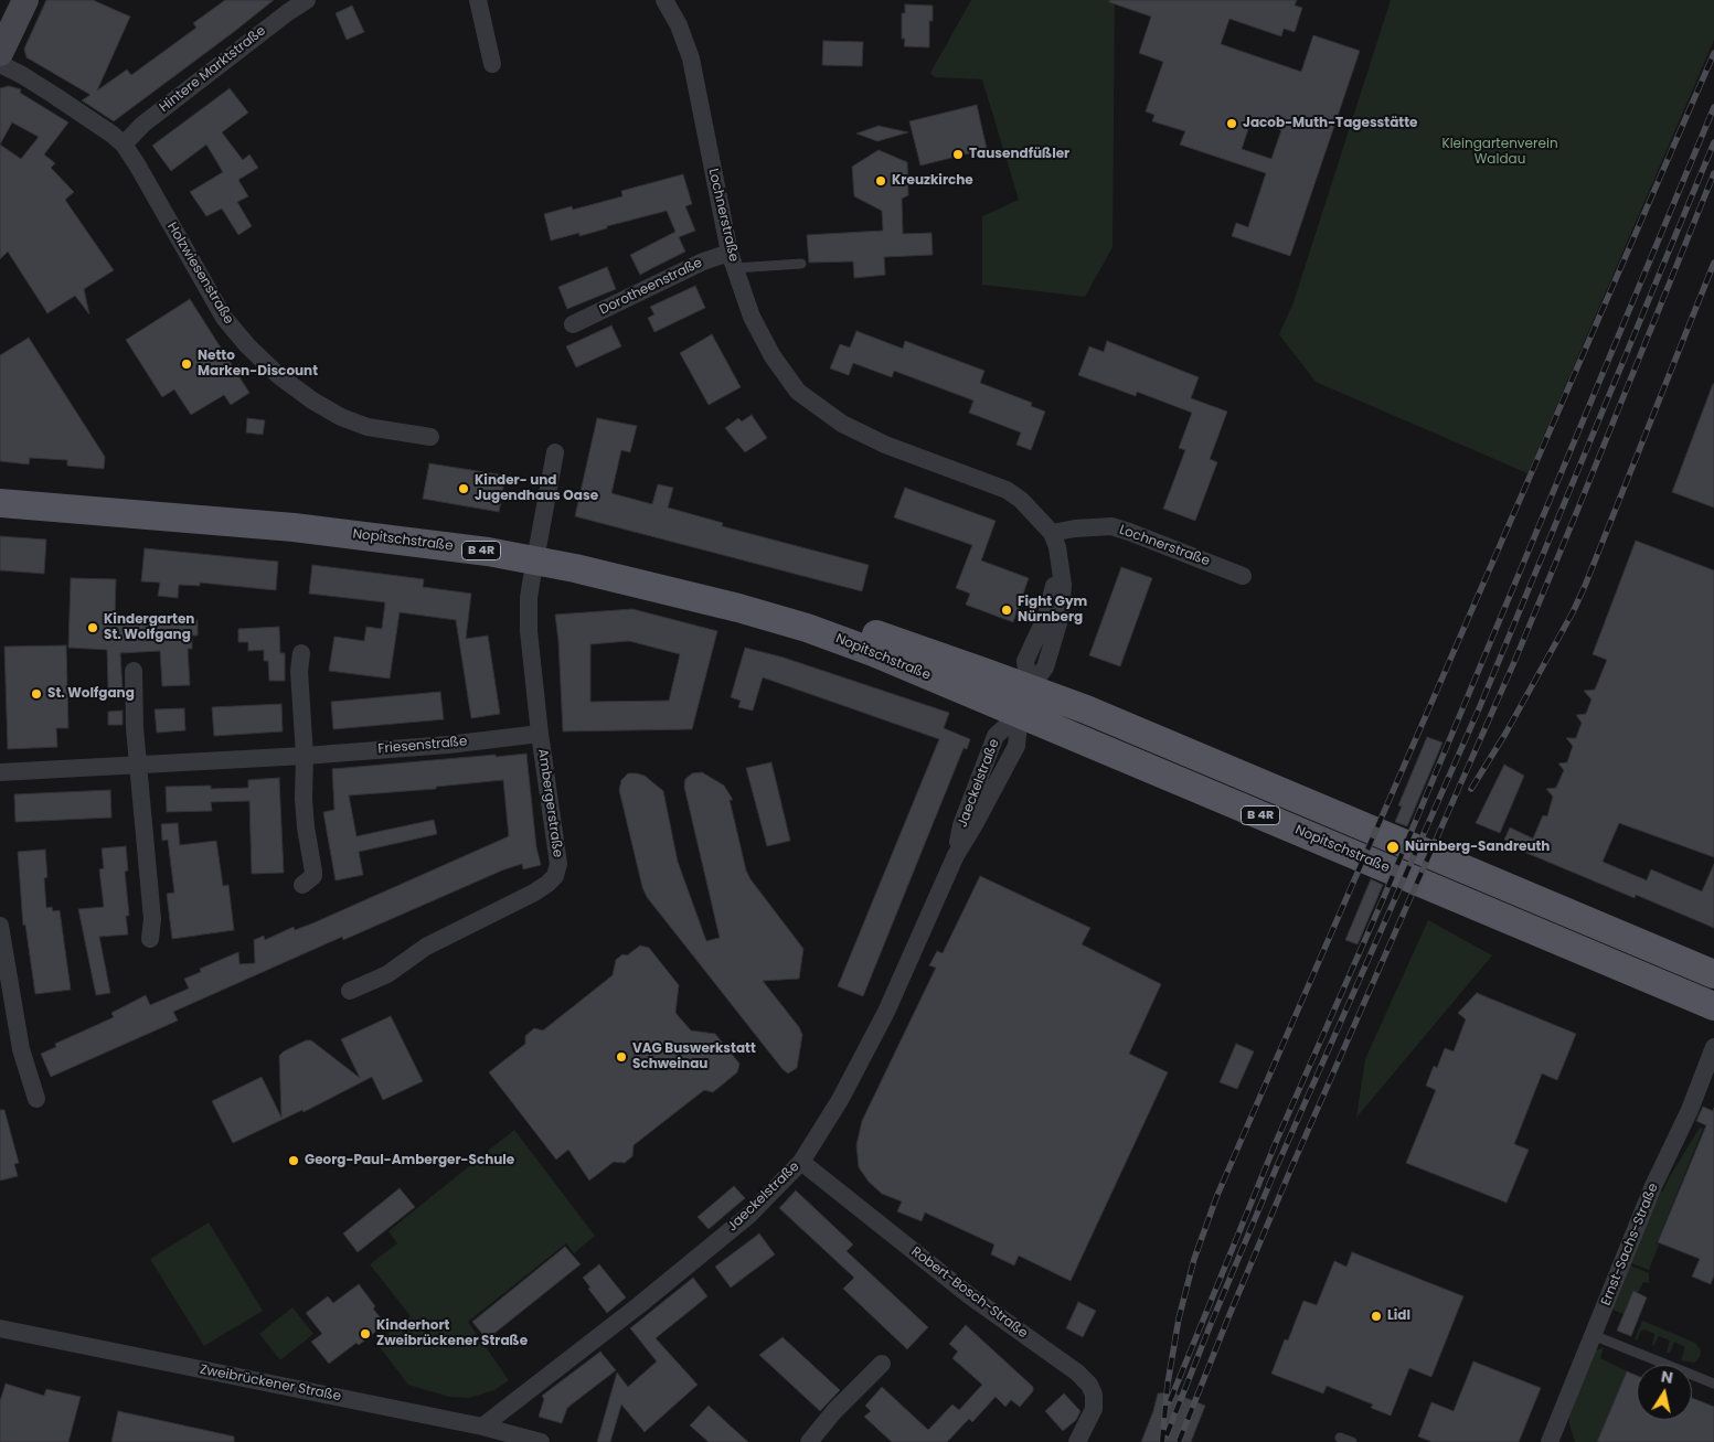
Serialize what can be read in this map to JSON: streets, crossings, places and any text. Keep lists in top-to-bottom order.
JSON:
{
  "streets": {
    "main road": ["Nopitschstraße", "B 4R"],
    "street": [
      "Hintere Marktstraße",
      "Lochnerstraße",
      "Holzwiesenstraße",
      "Dorotheenstraße",
      "Friesenstraße",
      "Jaeckelstraße",
      "Ambergerstraße",
      "Ernst-Sachs-Straße",
      "Robert-Bosch-Straße",
      "Zweibrückener Straße"
    ]
  },
  "crossings": [
    ["Hintere Marktstraße", "Holzwiesenstraße"],
    ["Lochnerstraße", "Dorotheenstraße"],
    ["Lochnerstraße", "Nopitschstraße"],
    ["Lochnerstraße", "Jaeckelstraße"],
    ["Nopitschstraße", "Jaeckelstraße"],
    ["Nopitschstraße", "Ambergerstraße"],
    ["Friesenstraße", "Ambergerstraße"],
    ["Jaeckelstraße", "Robert-Bosch-Straße"],
    ["Jaeckelstraße", "Zweibrückener Straße"]
  ],
  "parks": ["Kleingartenverein Waldau"],
  "places": [
    "Jacob-Muth-Tagesstätte",
    "Tausendfüßler",
    "Kreuzkirche",
    "Netto Marken-Discount",
    "Kinder- und Jugendhaus Oase",
    "Fight Gym Nürnberg",
    "Kindergarten St. Wolfgang",
    "St. Wolfgang",
    "Nürnberg-Sandreuth",
    "VAG Buswerkstatt Schweinau",
    "Georg-Paul-Amberger-Schule",
    "Lidl",
    "Kinderhort Zweibrückener Straße"
  ],
  "north": "top"
}
